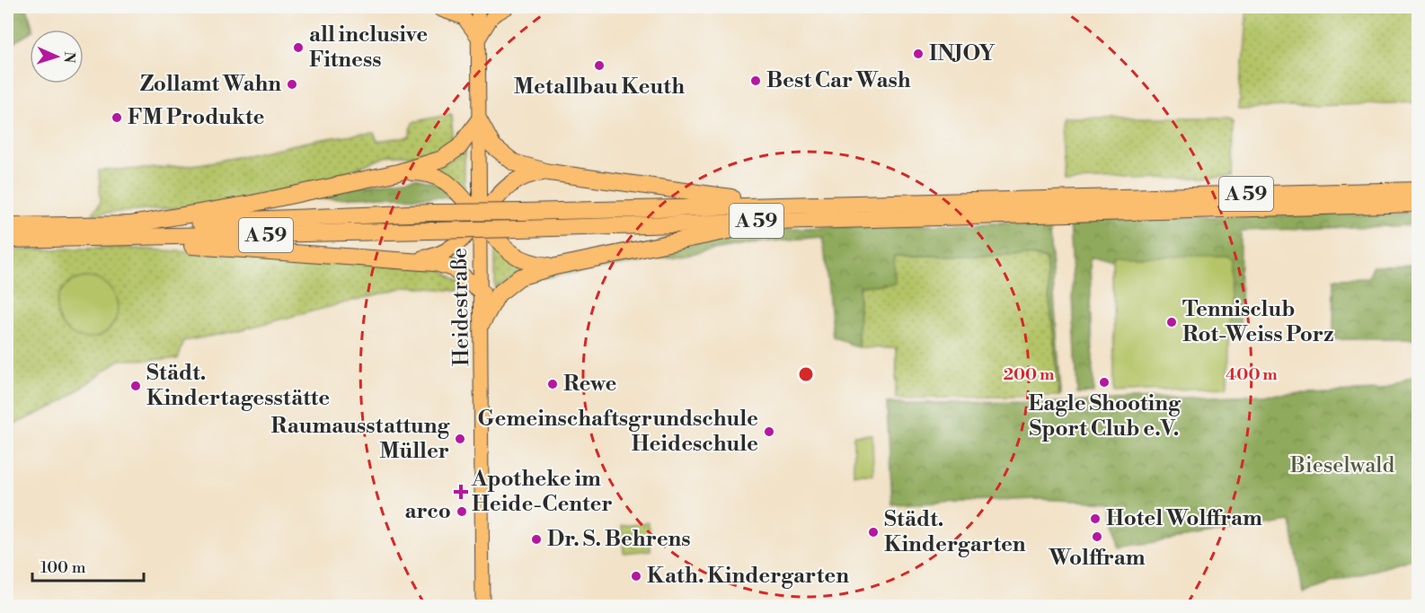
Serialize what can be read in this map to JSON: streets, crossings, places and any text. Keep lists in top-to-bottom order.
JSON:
{
  "streets": {
    "highway": ["A 59"],
    "main road": ["Heidestraße"]
  },
  "parks": ["Bieselwald"],
  "places": {
    "other": [
      "all inclusive Fitness",
      "INJOY",
      "Metallbau Keuth",
      "Best Car Wash",
      "Zollamt Wahn",
      "FM Produkte",
      "Tennisclub Rot-Weiss Porz",
      "Eagle Shooting Sport Club e.V.",
      "Rewe",
      "Städt. Kindertagesstätte",
      "Gemeinschaftsgrundschule Heideschule",
      "Raumausstattung Müller",
      "arco",
      "Hotel Wolffram",
      "Städt. Kindergarten",
      "Wolffram",
      "Dr. S. Behrens",
      "Kath. Kindergarten"
    ],
    "health": ["Apotheke im Heide-Center"]
  },
  "scale_bar": "100 m",
  "north": "right",
  "rings": ["200 m", "400 m"]
}
